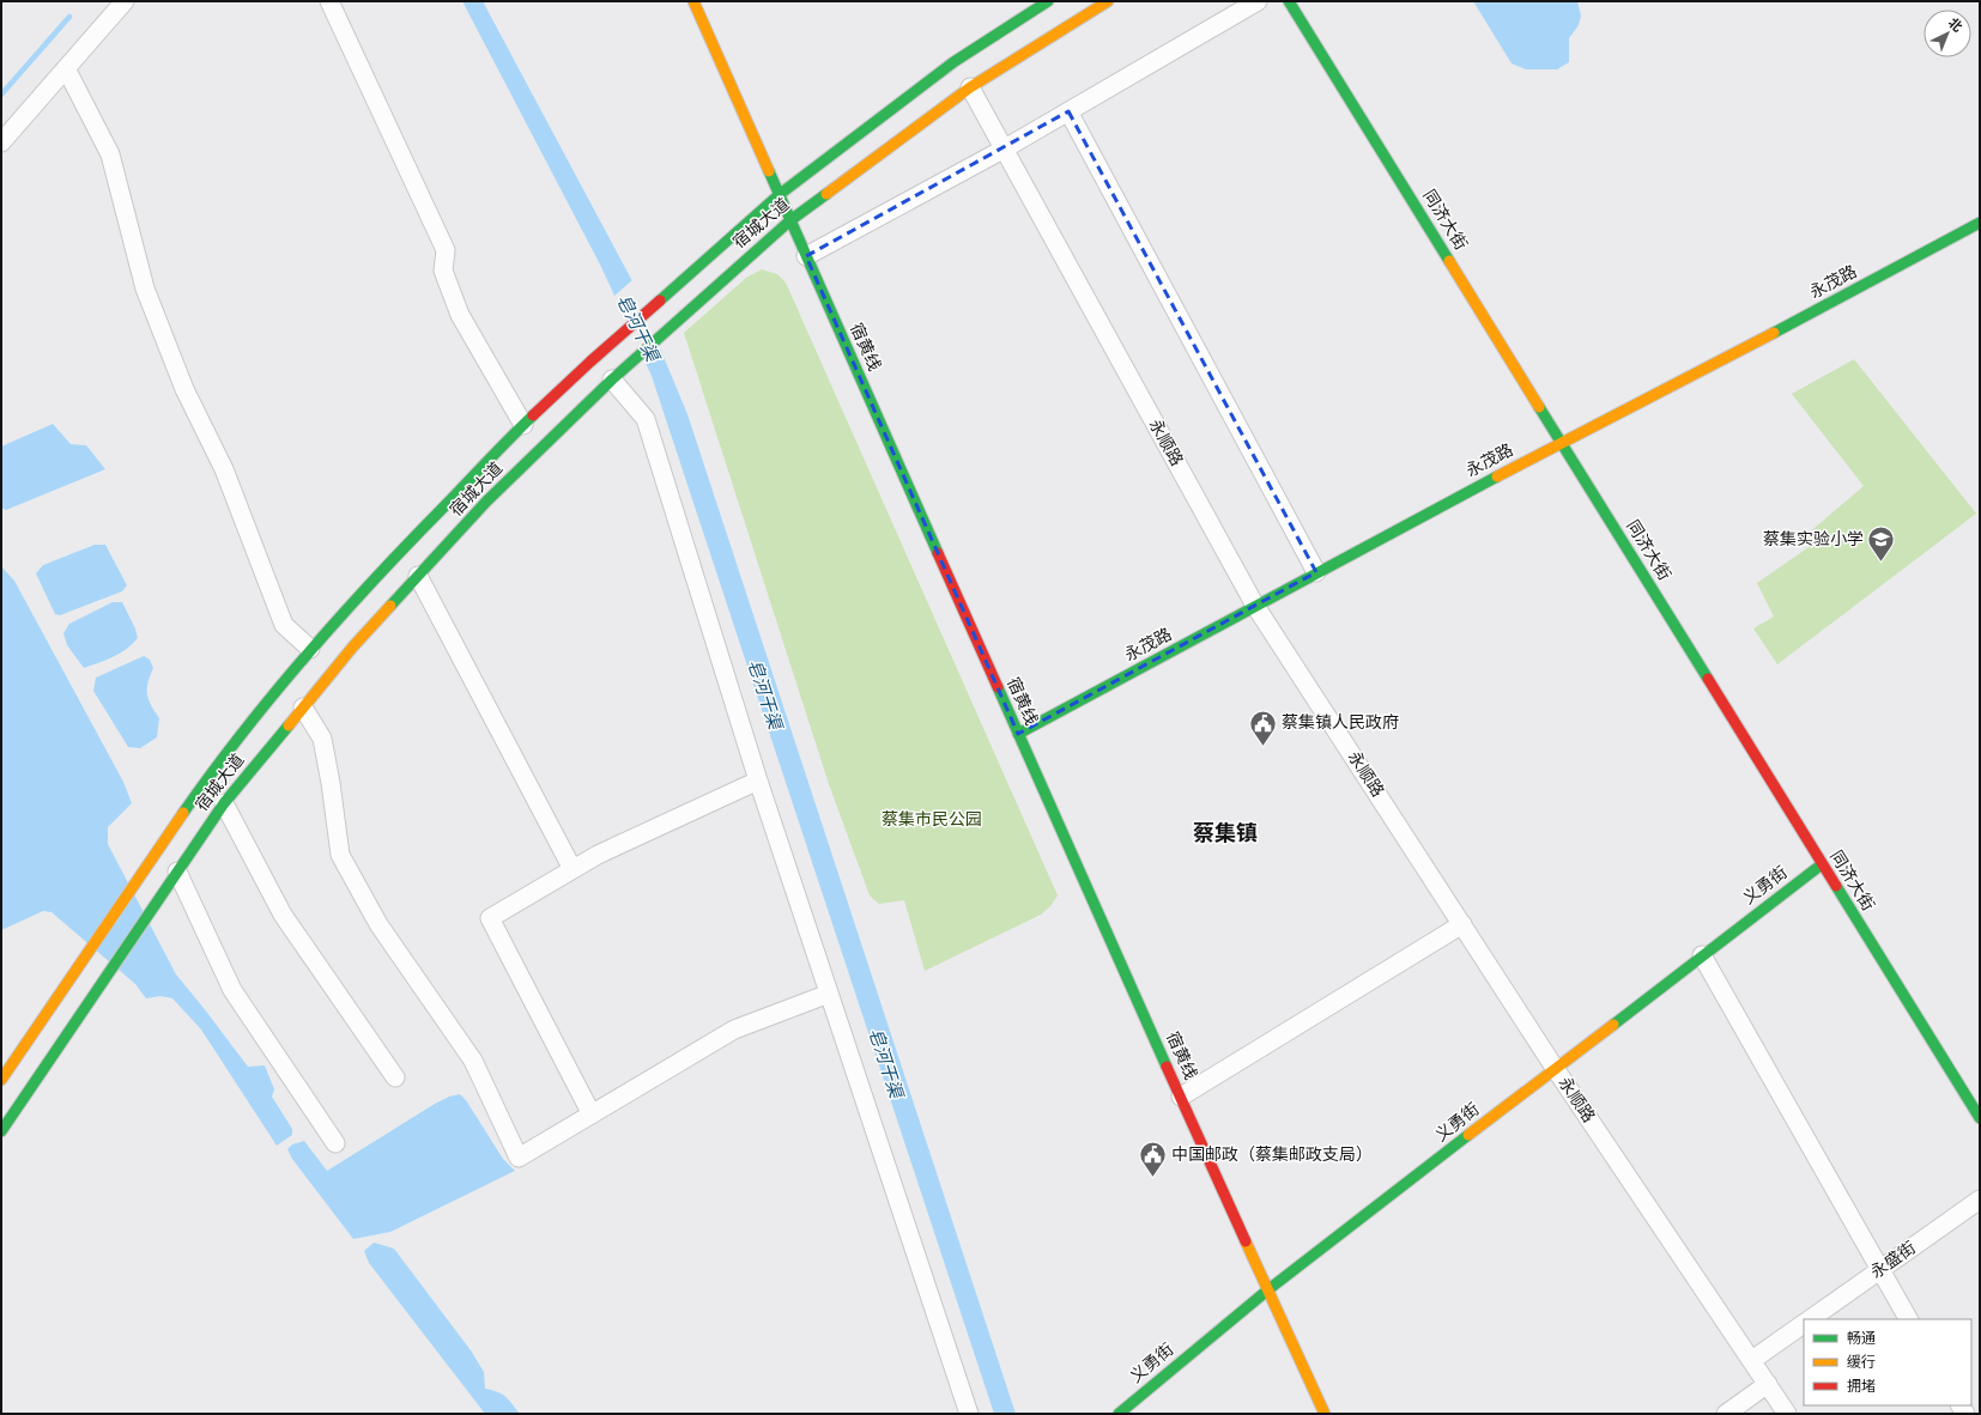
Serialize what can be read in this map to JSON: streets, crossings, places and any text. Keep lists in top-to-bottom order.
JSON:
{
  "streets": {
    "main road": [
      "同济大街",
      "宿城大道",
      "永茂路",
      "宿黄线",
      "义勇街"
    ],
    "street": ["永顺路", "永盛街"]
  },
  "crossings": [
    ["同济大街", "永茂路"],
    ["同济大街", "义勇街"],
    ["宿城大道", "宿黄线"],
    ["宿城大道", "永顺路"],
    ["永茂路", "宿黄线"],
    ["永茂路", "永顺路"],
    ["宿黄线", "义勇街"],
    ["永顺路", "义勇街"]
  ],
  "districts": ["蔡集镇"],
  "water": ["皂河干渠"],
  "parks": ["蔡集市民公园"],
  "places": {
    "school or university": ["蔡集实验小学"],
    "public building": ["蔡集镇人民政府", "中国邮政（蔡集邮政支局）"]
  },
  "legend": ["畅通", "缓行", "拥堵"],
  "north": "top right"
}
